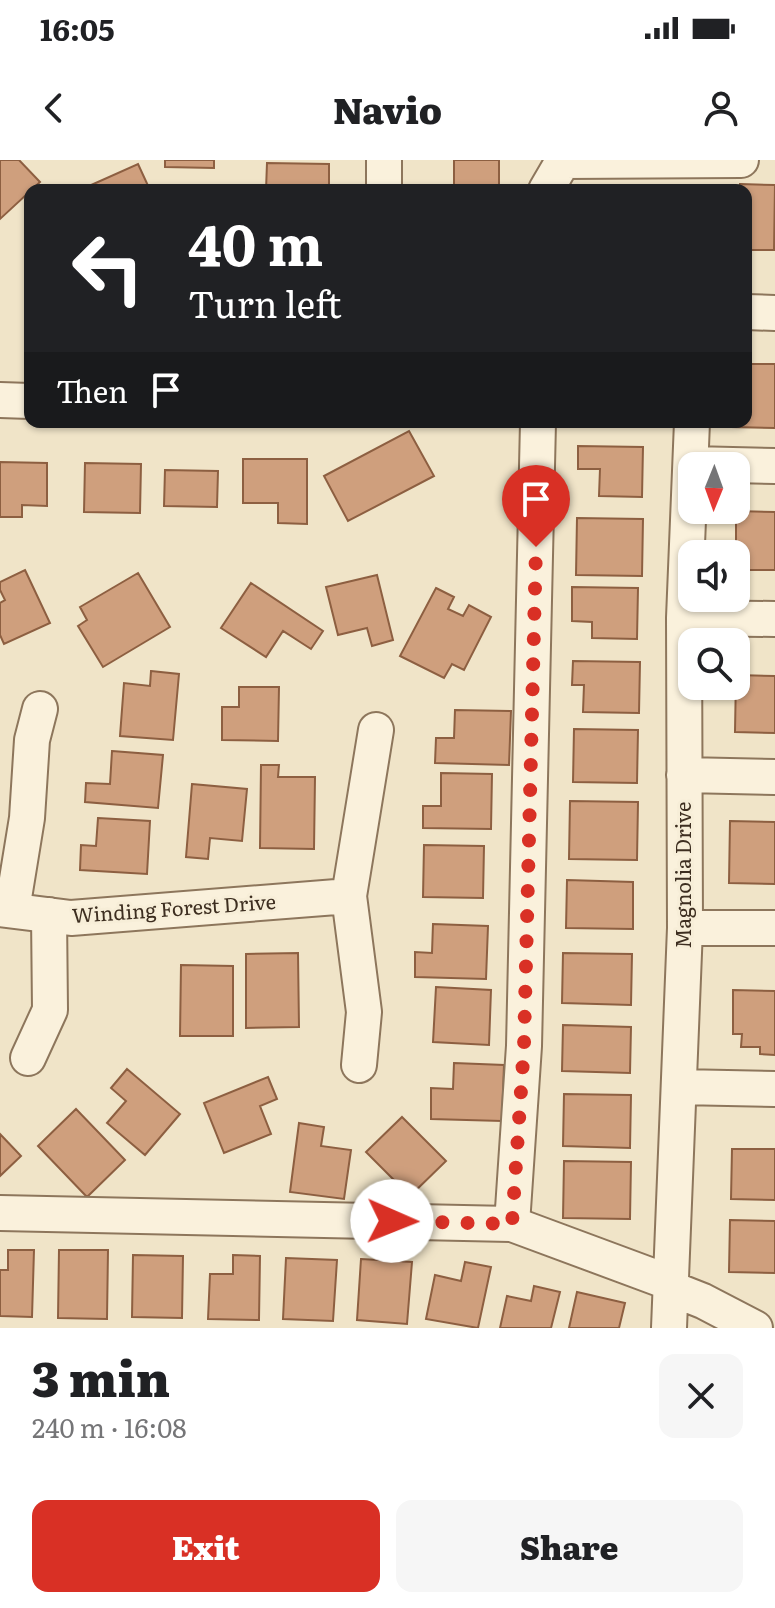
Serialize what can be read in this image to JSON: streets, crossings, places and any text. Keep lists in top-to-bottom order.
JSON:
{
  "streets": {
    "street": ["Magnolia Drive", "Winding Forest Drive"]
  },
  "north": "bottom",
  "page": {
    "status": "16:05",
    "header": "Navio",
    "turn": ["40 m", "Turn left"],
    "then": "Then",
    "heading": ["3 min", "240 m · 16:08"],
    "buttons": ["Exit", "Share"]
  }
}
